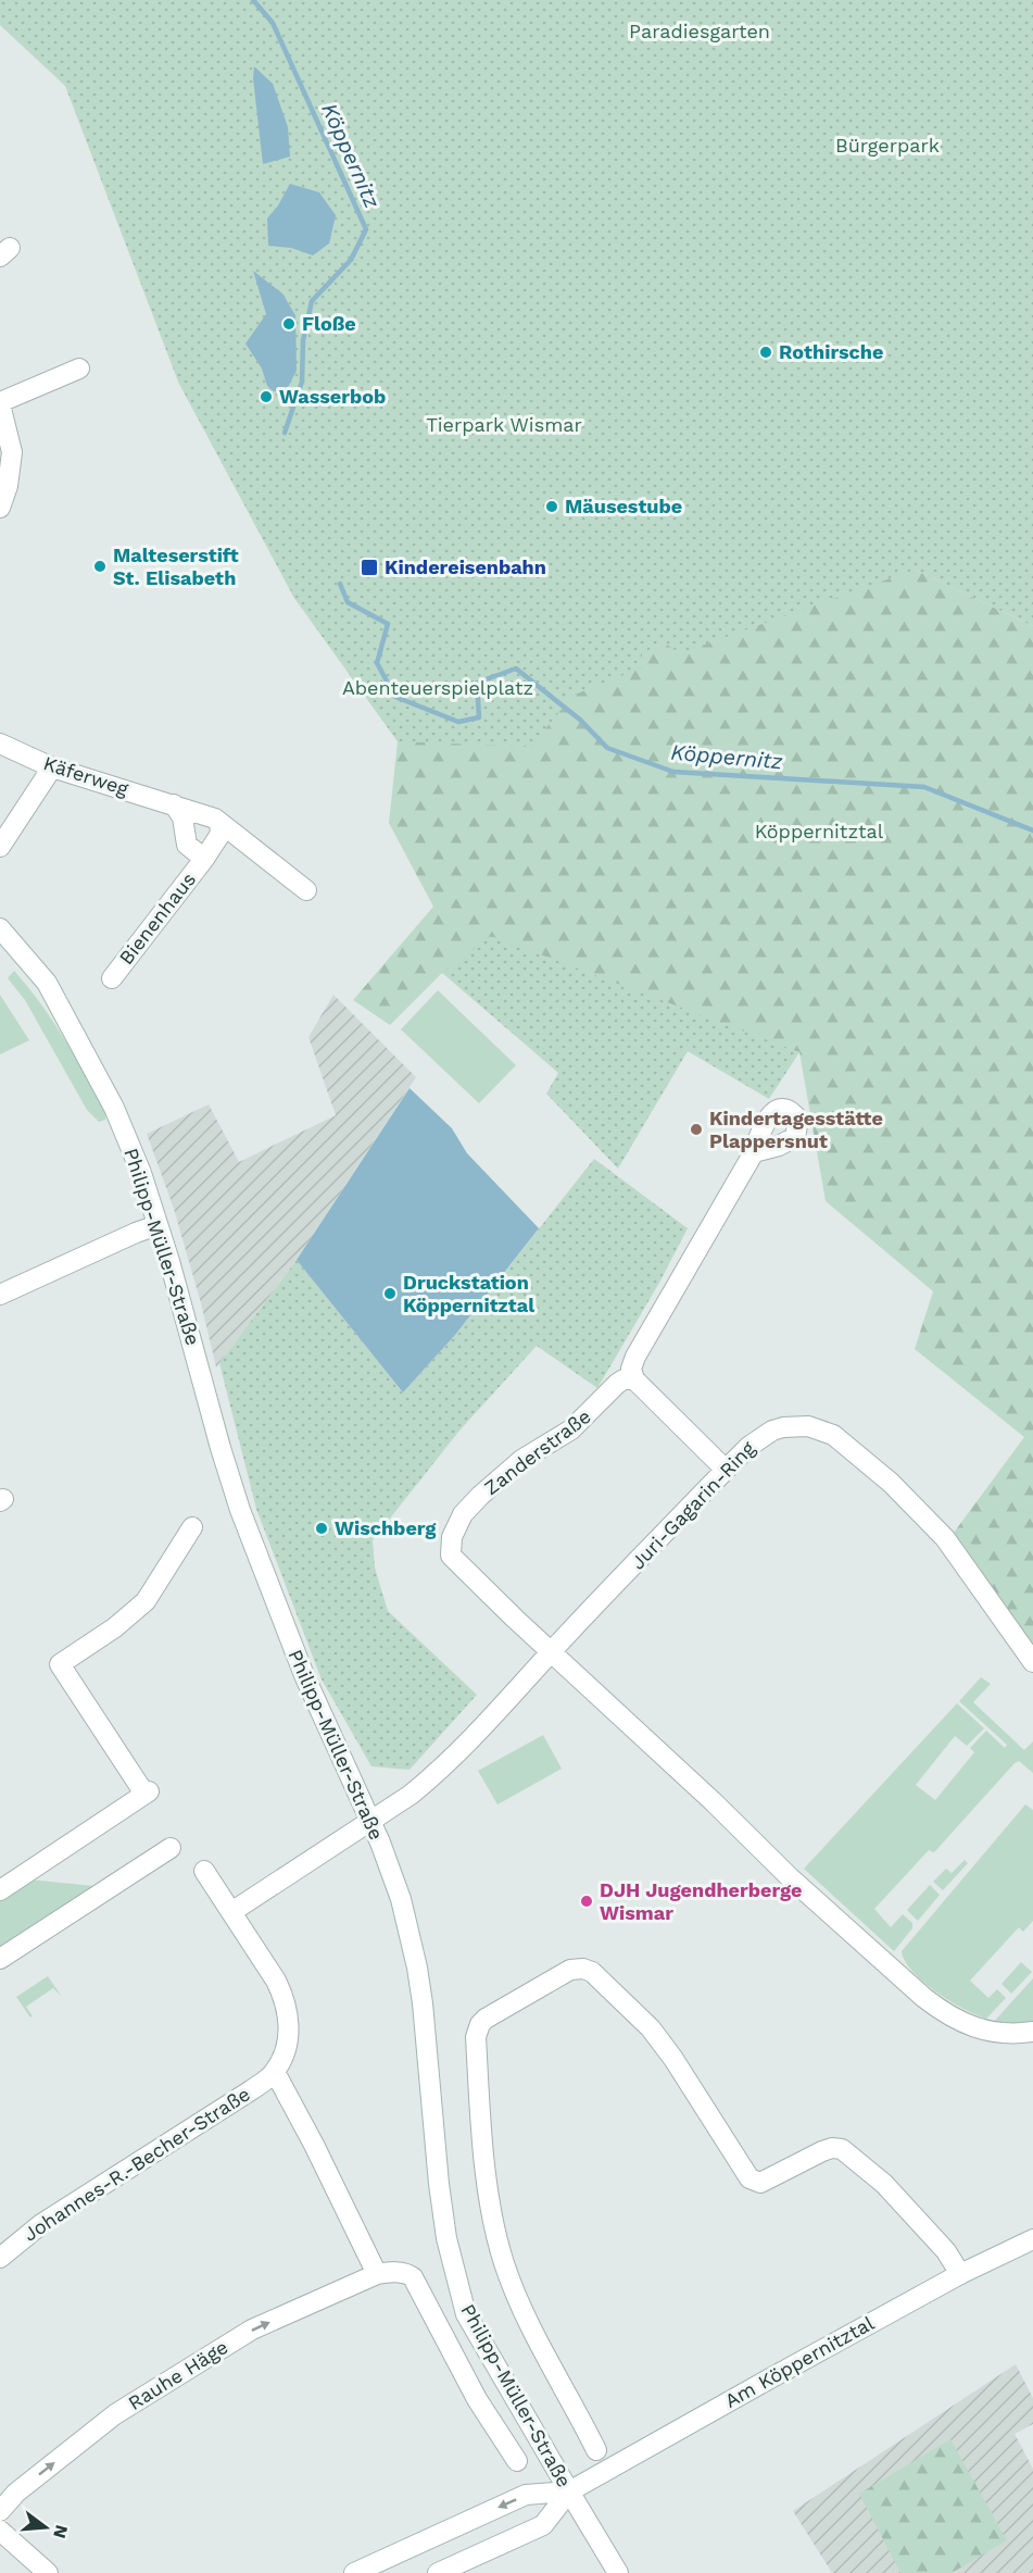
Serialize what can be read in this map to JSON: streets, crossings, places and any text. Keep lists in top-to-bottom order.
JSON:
{
  "streets": {
    "street": [
      "Käferweg",
      "Bienenhaus",
      "Philipp-Müller-Straße",
      "Zanderstraße",
      "Juri-Gagarin-Ring",
      "Johannes-R.-Becher-Straße",
      "Am Köppernitztal",
      "Rauhe Häge"
    ]
  },
  "crossings": [
    ["Philipp-Müller-Straße", "Juri-Gagarin-Ring"],
    ["Philipp-Müller-Straße", "Am Köppernitztal"],
    ["Philipp-Müller-Straße", "Rauhe Häge"],
    ["Zanderstraße", "Juri-Gagarin-Ring"]
  ],
  "one_way": ["Rauhe Häge"],
  "water": ["Köppernitz"],
  "parks": [
    "Paradiesgarten",
    "Bürgerpark",
    "Tierpark Wismar",
    "Abenteuerspielplatz",
    "Köppernitztal"
  ],
  "places": {
    "other": [
      "Floße",
      "Rothirsche",
      "Wasserbob",
      "Mäusestube",
      "Malteserstift St. Elisabeth",
      "Kindertagesstätte Plappersnut",
      "Druckstation Köppernitztal",
      "Wischberg",
      "DJH Jugendherberge Wismar"
    ],
    "transit": ["Kindereisenbahn"]
  },
  "north": "right"
}
